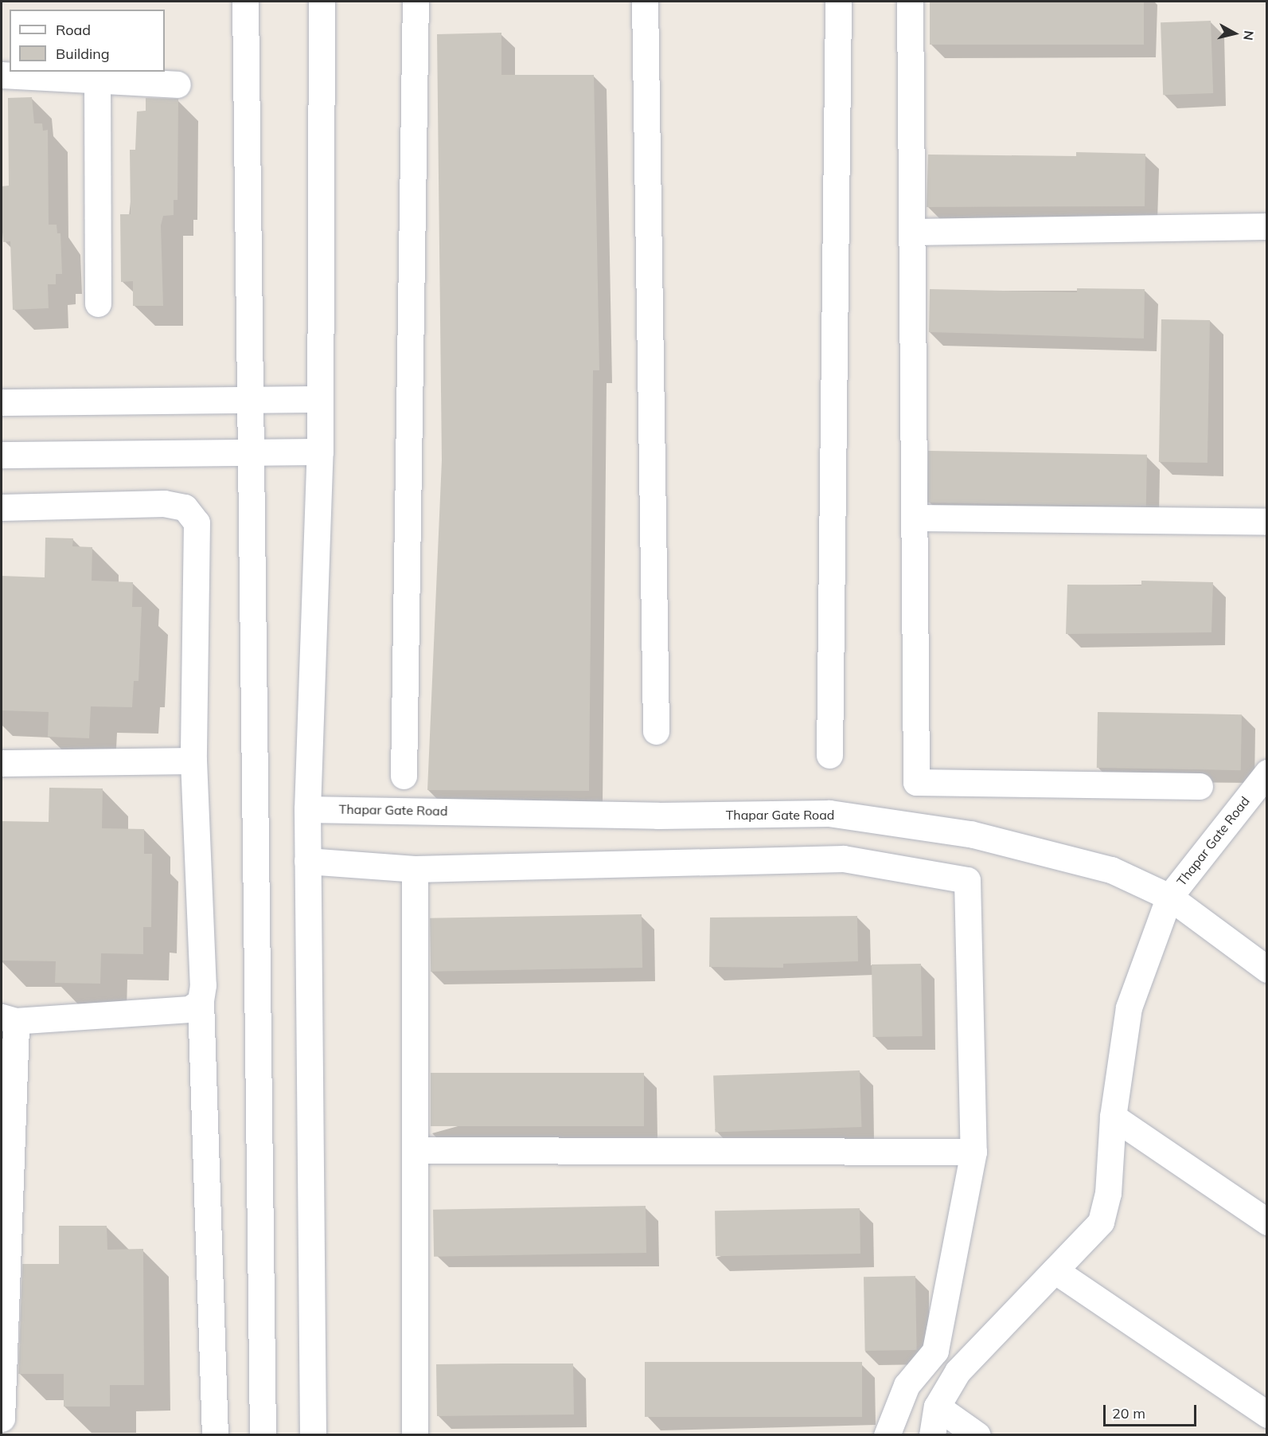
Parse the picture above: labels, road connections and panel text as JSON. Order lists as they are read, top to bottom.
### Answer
{
  "streets": {
    "street": ["Thapar Gate Road"]
  },
  "legend": ["Road", "Building"],
  "scale_bar": "20 m",
  "north": "right"
}
